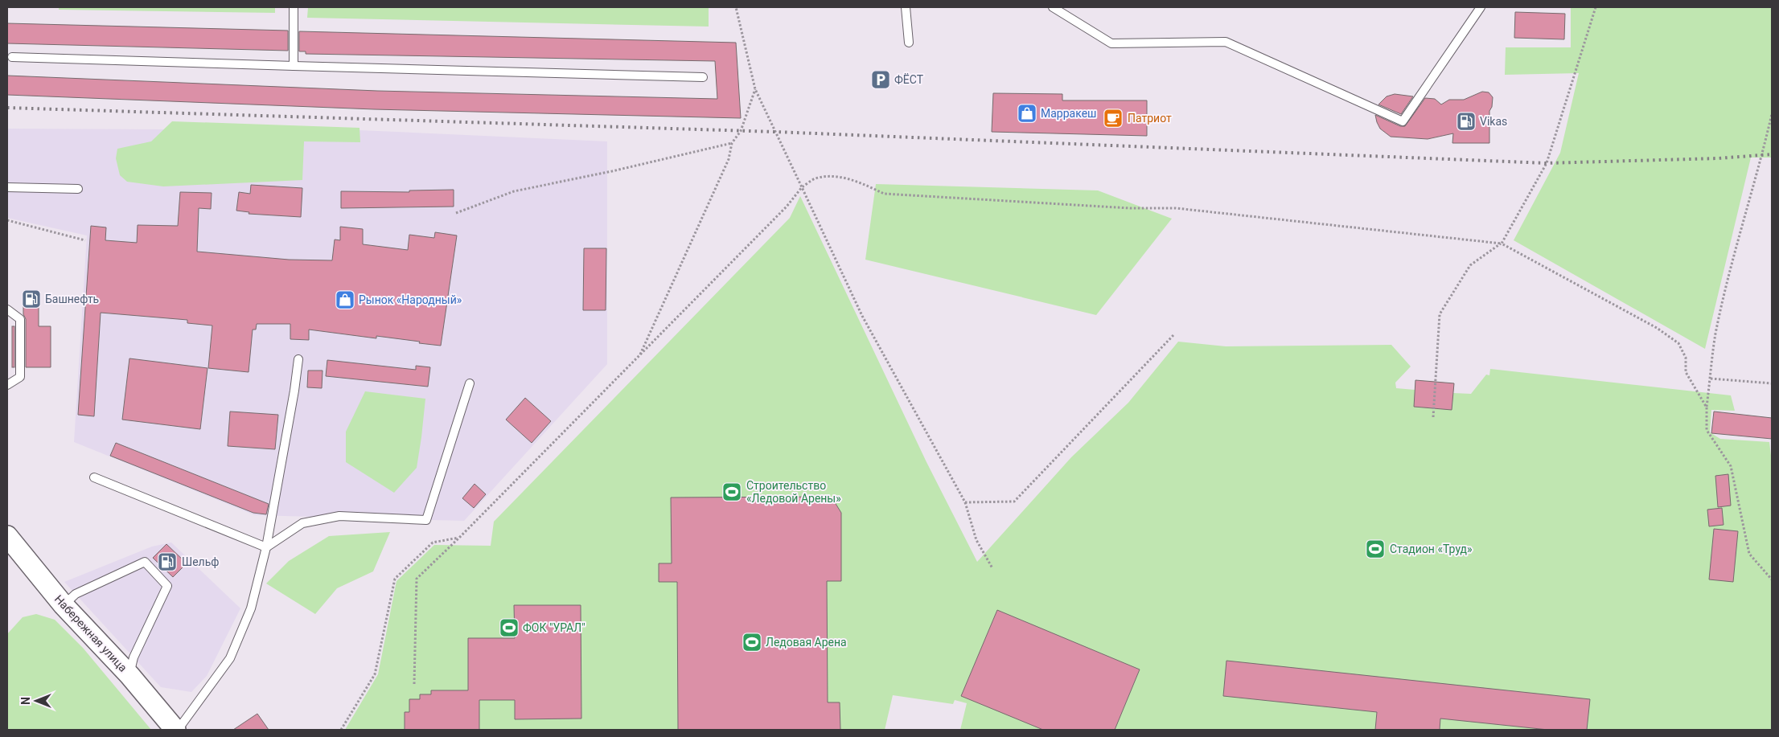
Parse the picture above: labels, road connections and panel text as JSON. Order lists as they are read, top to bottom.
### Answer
{
  "streets": {
    "street": ["Набережная улица"]
  },
  "places": {
    "parking": ["ФЁСТ"],
    "shop": ["Марракеш", "Рынок «Народный»"],
    "cafe": ["Патриот"],
    "fuel station": ["Vikas", "Башнефть", "Шельф"],
    "sports": [
      "Строительство «Ледовой Арены»",
      "Стадион «Труд»",
      "ФОК \"УРАЛ\"",
      "Ледовая Арена"
    ]
  },
  "north": "left"
}
